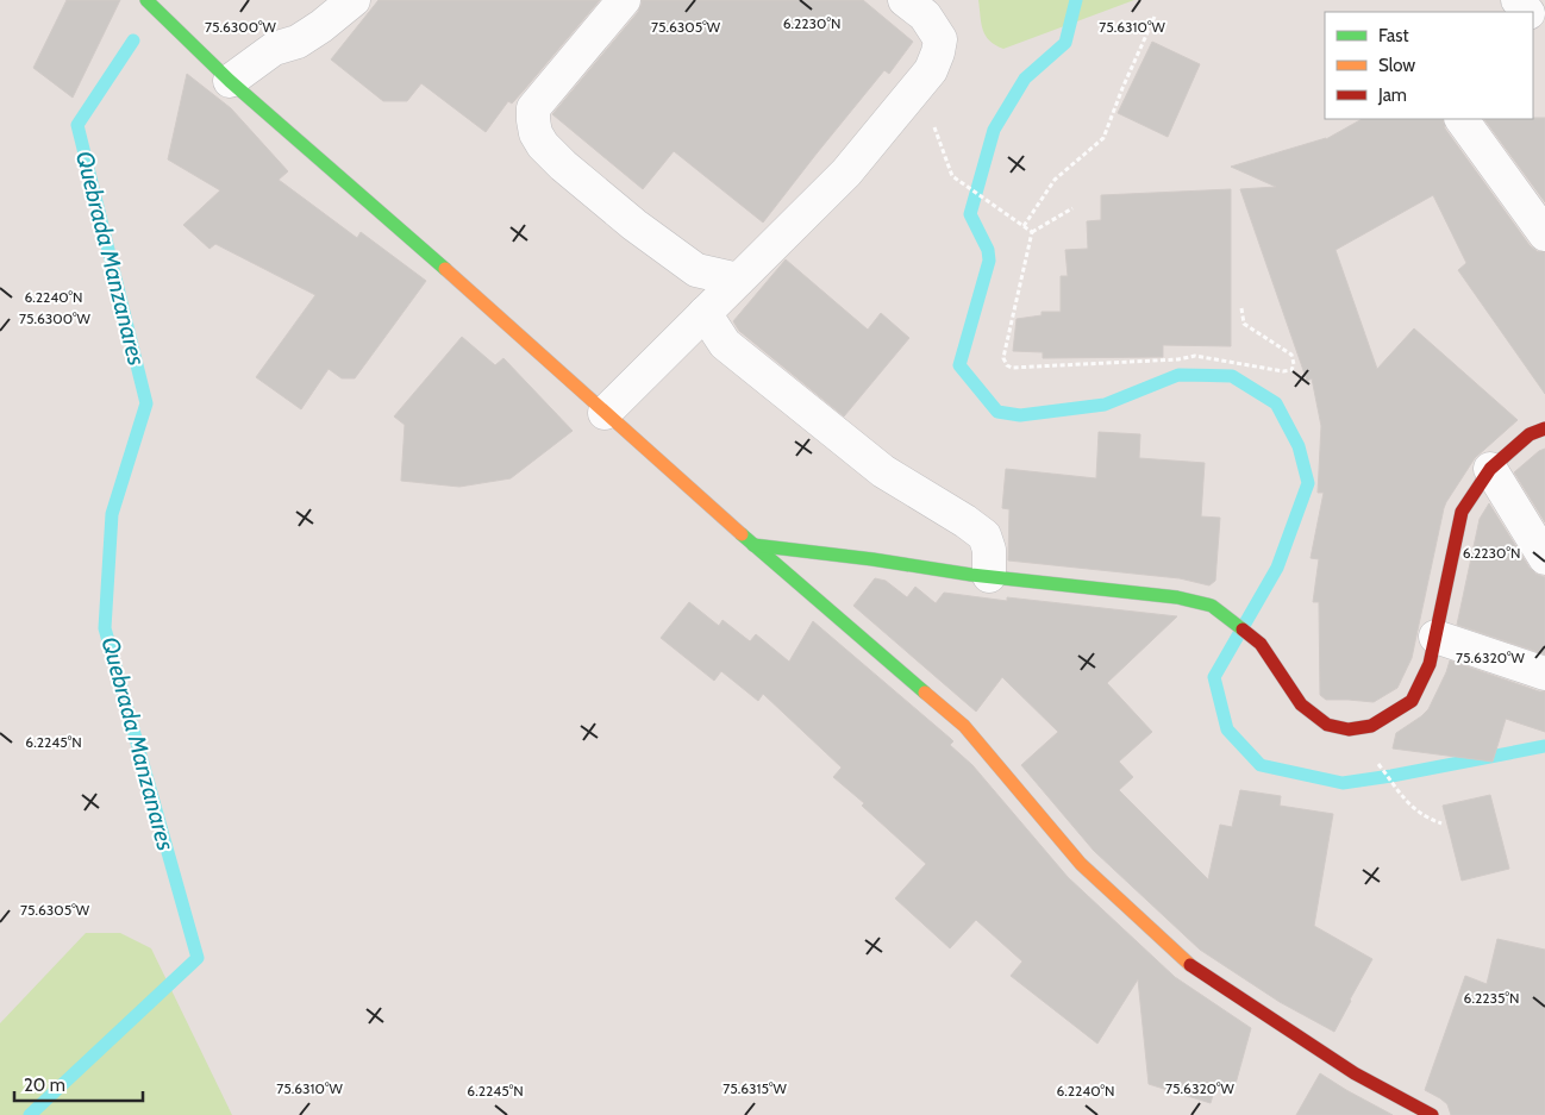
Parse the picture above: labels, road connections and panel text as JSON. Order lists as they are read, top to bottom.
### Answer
{
  "water": ["Quebrada Manzanares"],
  "legend": ["Fast", "Slow", "Jam"],
  "scale_bar": "20 m",
  "coordinates": [
    "6.2230°N",
    "75.6300°W",
    "75.6305°W",
    "75.6310°W",
    "6.2240°N",
    "75.6320°W",
    "6.2245°N",
    "6.2235°N",
    "75.6315°W"
  ]
}
